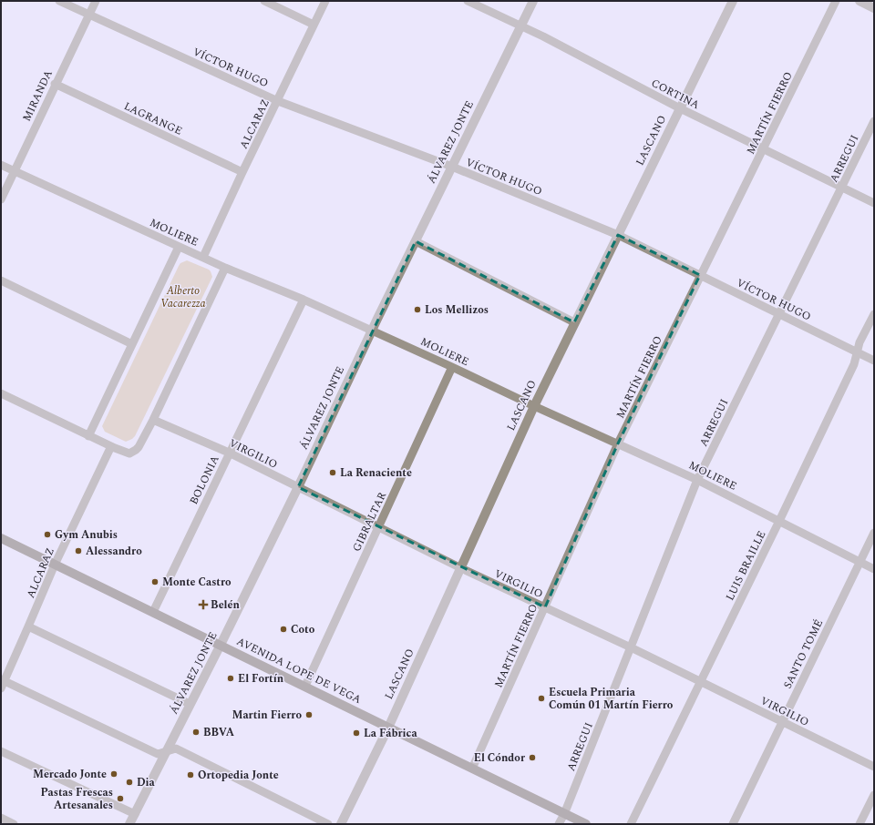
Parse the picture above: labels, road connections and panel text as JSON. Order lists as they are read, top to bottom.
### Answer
{
  "streets": {
    "main road": ["AVENIDA LOPE DE VEGA"],
    "street": [
      "VÍCTOR HUGO",
      "CORTINA",
      "MIRANDA",
      "MARTÍN FIERRO",
      "LAGRANGE",
      "ALCARAZ",
      "LASCANO",
      "ÁLVAREZ JONTE",
      "ARREGUI",
      "MOLIERE",
      "VIRGILIO",
      "BOLONIA",
      "GIBRALTAR",
      "LUIS BRAILLE",
      "SANTO TOMÉ"
    ]
  },
  "crossings": [
    ["VÍCTOR HUGO", "MIRANDA"],
    ["VÍCTOR HUGO", "MARTÍN FIERRO"],
    ["VÍCTOR HUGO", "ALCARAZ"],
    ["VÍCTOR HUGO", "LASCANO"],
    ["VÍCTOR HUGO", "ÁLVAREZ JONTE"],
    ["VÍCTOR HUGO", "ARREGUI"],
    ["VÍCTOR HUGO", "LUIS BRAILLE"],
    ["CORTINA", "MARTÍN FIERRO"],
    ["CORTINA", "LASCANO"],
    ["CORTINA", "ÁLVAREZ JONTE"],
    ["CORTINA", "ARREGUI"],
    ["MIRANDA", "LAGRANGE"],
    ["MIRANDA", "MOLIERE"],
    ["MARTÍN FIERRO", "MOLIERE"],
    ["MARTÍN FIERRO", "VIRGILIO"],
    ["MARTÍN FIERRO", "AVENIDA LOPE DE VEGA"],
    ["LAGRANGE", "ALCARAZ"],
    ["ALCARAZ", "MOLIERE"],
    ["ALCARAZ", "AVENIDA LOPE DE VEGA"],
    ["LASCANO", "MOLIERE"],
    ["LASCANO", "VIRGILIO"],
    ["LASCANO", "AVENIDA LOPE DE VEGA"],
    ["ÁLVAREZ JONTE", "MOLIERE"],
    ["ÁLVAREZ JONTE", "VIRGILIO"],
    ["ÁLVAREZ JONTE", "AVENIDA LOPE DE VEGA"],
    ["ARREGUI", "MOLIERE"],
    ["ARREGUI", "VIRGILIO"],
    ["ARREGUI", "AVENIDA LOPE DE VEGA"],
    ["MOLIERE", "BOLONIA"],
    ["MOLIERE", "GIBRALTAR"],
    ["MOLIERE", "LUIS BRAILLE"],
    ["MOLIERE", "SANTO TOMÉ"],
    ["VIRGILIO", "BOLONIA"],
    ["VIRGILIO", "GIBRALTAR"],
    ["VIRGILIO", "LUIS BRAILLE"],
    ["VIRGILIO", "SANTO TOMÉ"],
    ["BOLONIA", "AVENIDA LOPE DE VEGA"],
    ["GIBRALTAR", "AVENIDA LOPE DE VEGA"]
  ],
  "parks": ["Alberto Vacarezza"],
  "places": {
    "other": [
      "Los Mellizos",
      "La Renaciente",
      "Gym Anubis",
      "Alessandro",
      "Monte Castro",
      "Coto",
      "El Fortín",
      "Escuela Primaria Común 01 Martín Fierro",
      "Martin Fierro",
      "BBVA",
      "La Fábrica",
      "El Cóndor",
      "Mercado Jonte",
      "Ortopedia Jonte",
      "Dia",
      "Pastas Frescas Artesanales"
    ],
    "health": ["Belén"]
  }
}
